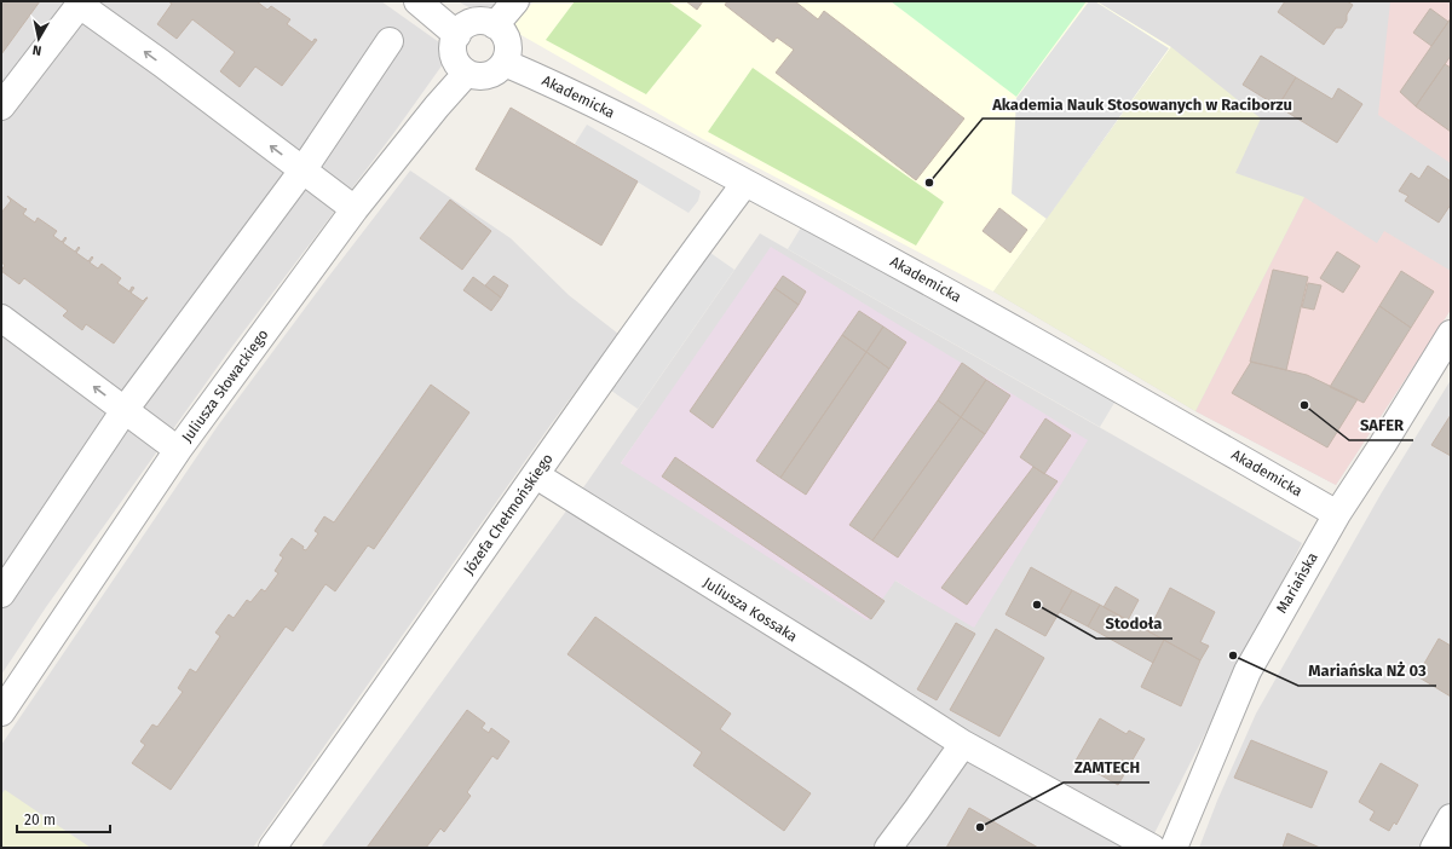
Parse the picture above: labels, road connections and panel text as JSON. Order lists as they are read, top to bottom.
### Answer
{
  "streets": {
    "street": [
      "Akademicka",
      "Juliusza Słowackiego",
      "Józefa Chełmońskiego",
      "Mariańska",
      "Juliusza Kossaka"
    ]
  },
  "crossings": [
    ["Akademicka", "Juliusza Słowackiego"],
    ["Akademicka", "Józefa Chełmońskiego"],
    ["Akademicka", "Mariańska"],
    ["Józefa Chełmońskiego", "Juliusza Kossaka"]
  ],
  "places": [
    "Akademia Nauk Stosowanych w Raciborzu",
    "SAFER",
    "Stodoła",
    "Mariańska NŻ 03",
    "ZAMTECH"
  ],
  "scale_bar": "20 m",
  "north": "bottom"
}
